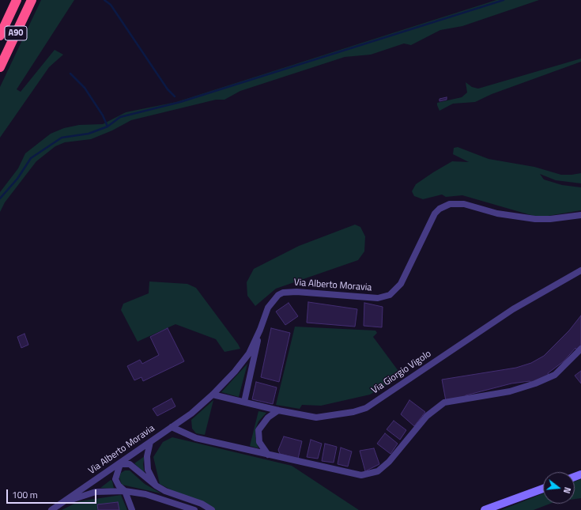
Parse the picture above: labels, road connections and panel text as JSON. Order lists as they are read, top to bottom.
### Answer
{
  "streets": {
    "highway": ["A90"],
    "street": ["Via Alberto Moravia", "Via Giorgio Vigolo"]
  },
  "crossings": [
    ["Via Alberto Moravia", "Via Giorgio Vigolo"]
  ],
  "scale_bar": "100 m",
  "north": "right"
}
